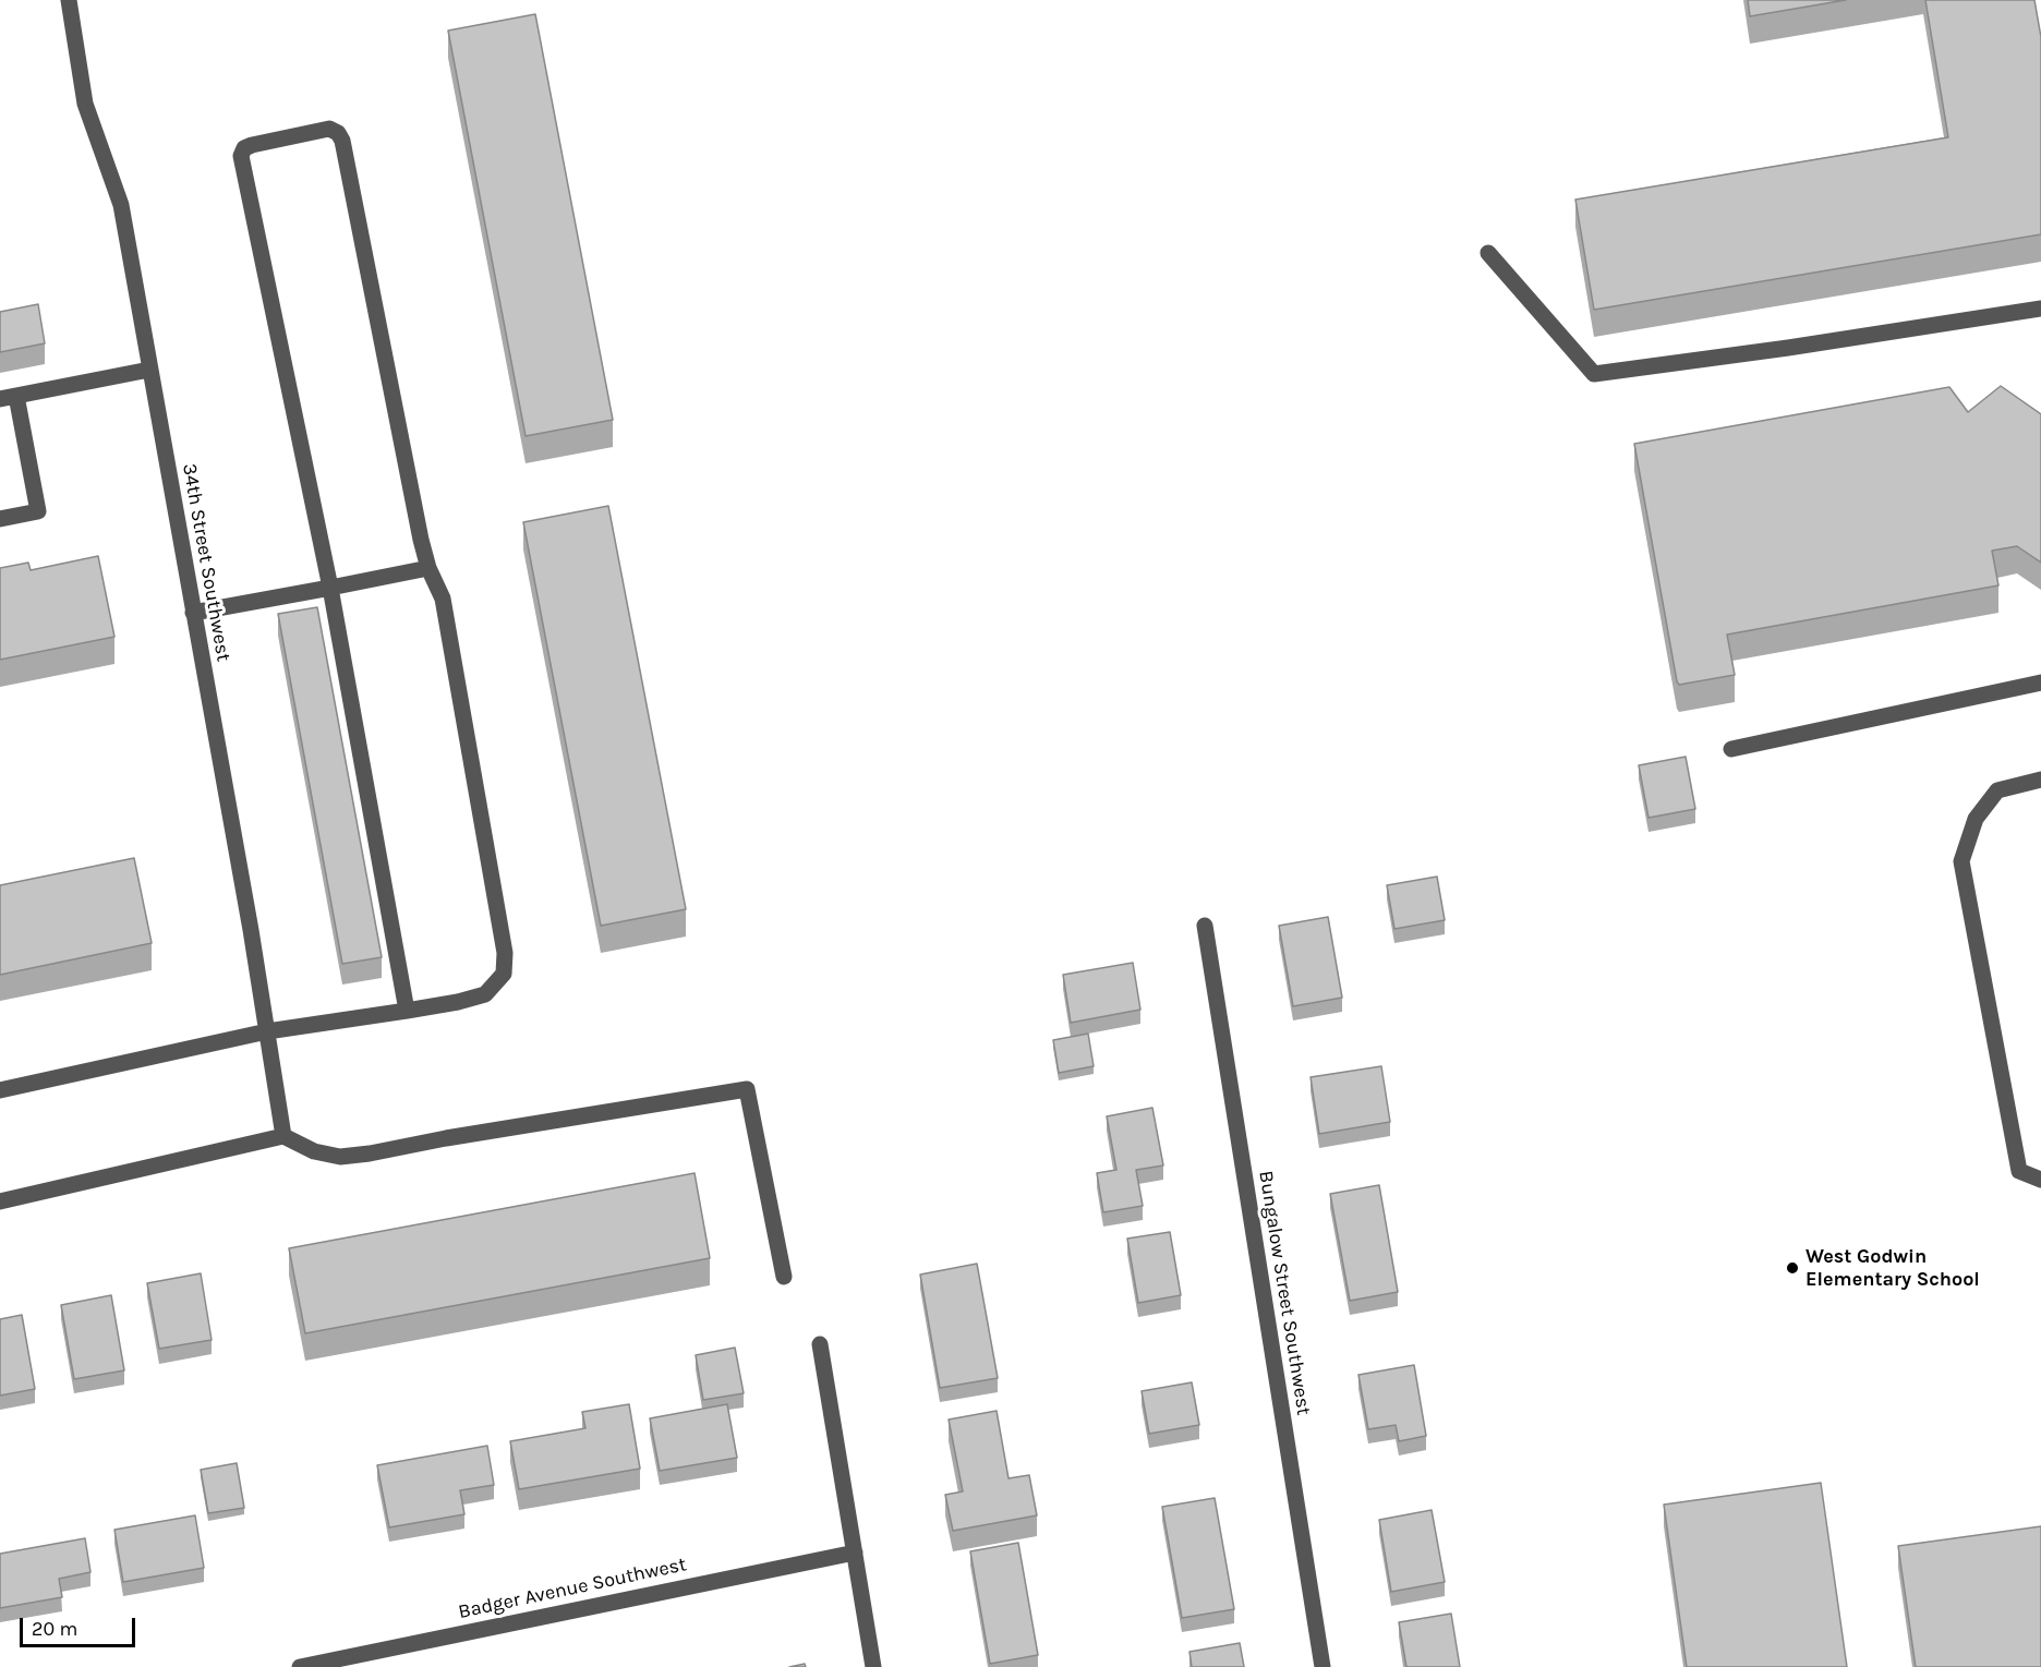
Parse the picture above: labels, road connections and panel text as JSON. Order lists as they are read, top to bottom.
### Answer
{
  "streets": {
    "street": ["34th Street Southwest", "Bungalow Street Southwest", "Badger Avenue Southwest"]
  },
  "places": ["West Godwin Elementary School"],
  "scale_bar": "20 m"
}
